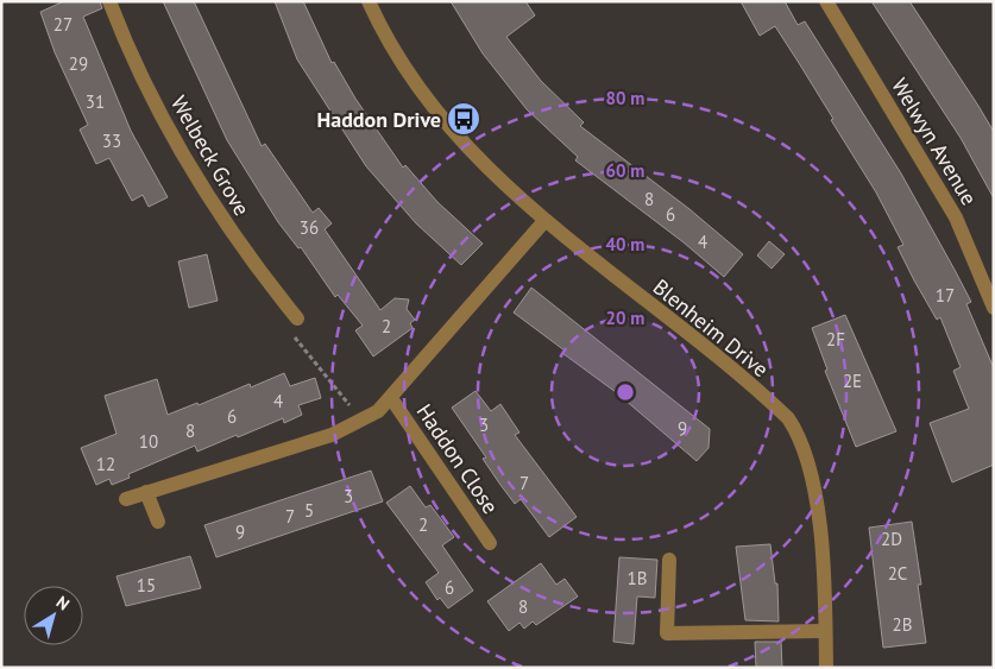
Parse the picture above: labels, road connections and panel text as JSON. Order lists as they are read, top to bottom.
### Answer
{
  "streets": {
    "street": [
      "Welwyn Avenue",
      "Welbeck Grove",
      "Blenheim Drive",
      "Haddon Close"
    ]
  },
  "places": {
    "bus stop": ["Haddon Drive"]
  },
  "house_numbers": [
    "27",
    "29",
    "31",
    "33",
    "8",
    "6",
    "36",
    "4",
    "17",
    "2",
    "2F",
    "2E",
    "4",
    "6",
    "3",
    "9",
    "8",
    "10",
    "12",
    "7",
    "3",
    "5",
    "7",
    "2",
    "9",
    "2D",
    "2C",
    "1B",
    "15",
    "6",
    "8",
    "2B"
  ],
  "north": "top right",
  "rings": [
    "80 m",
    "60 m",
    "40 m",
    "20 m"
  ]
}
